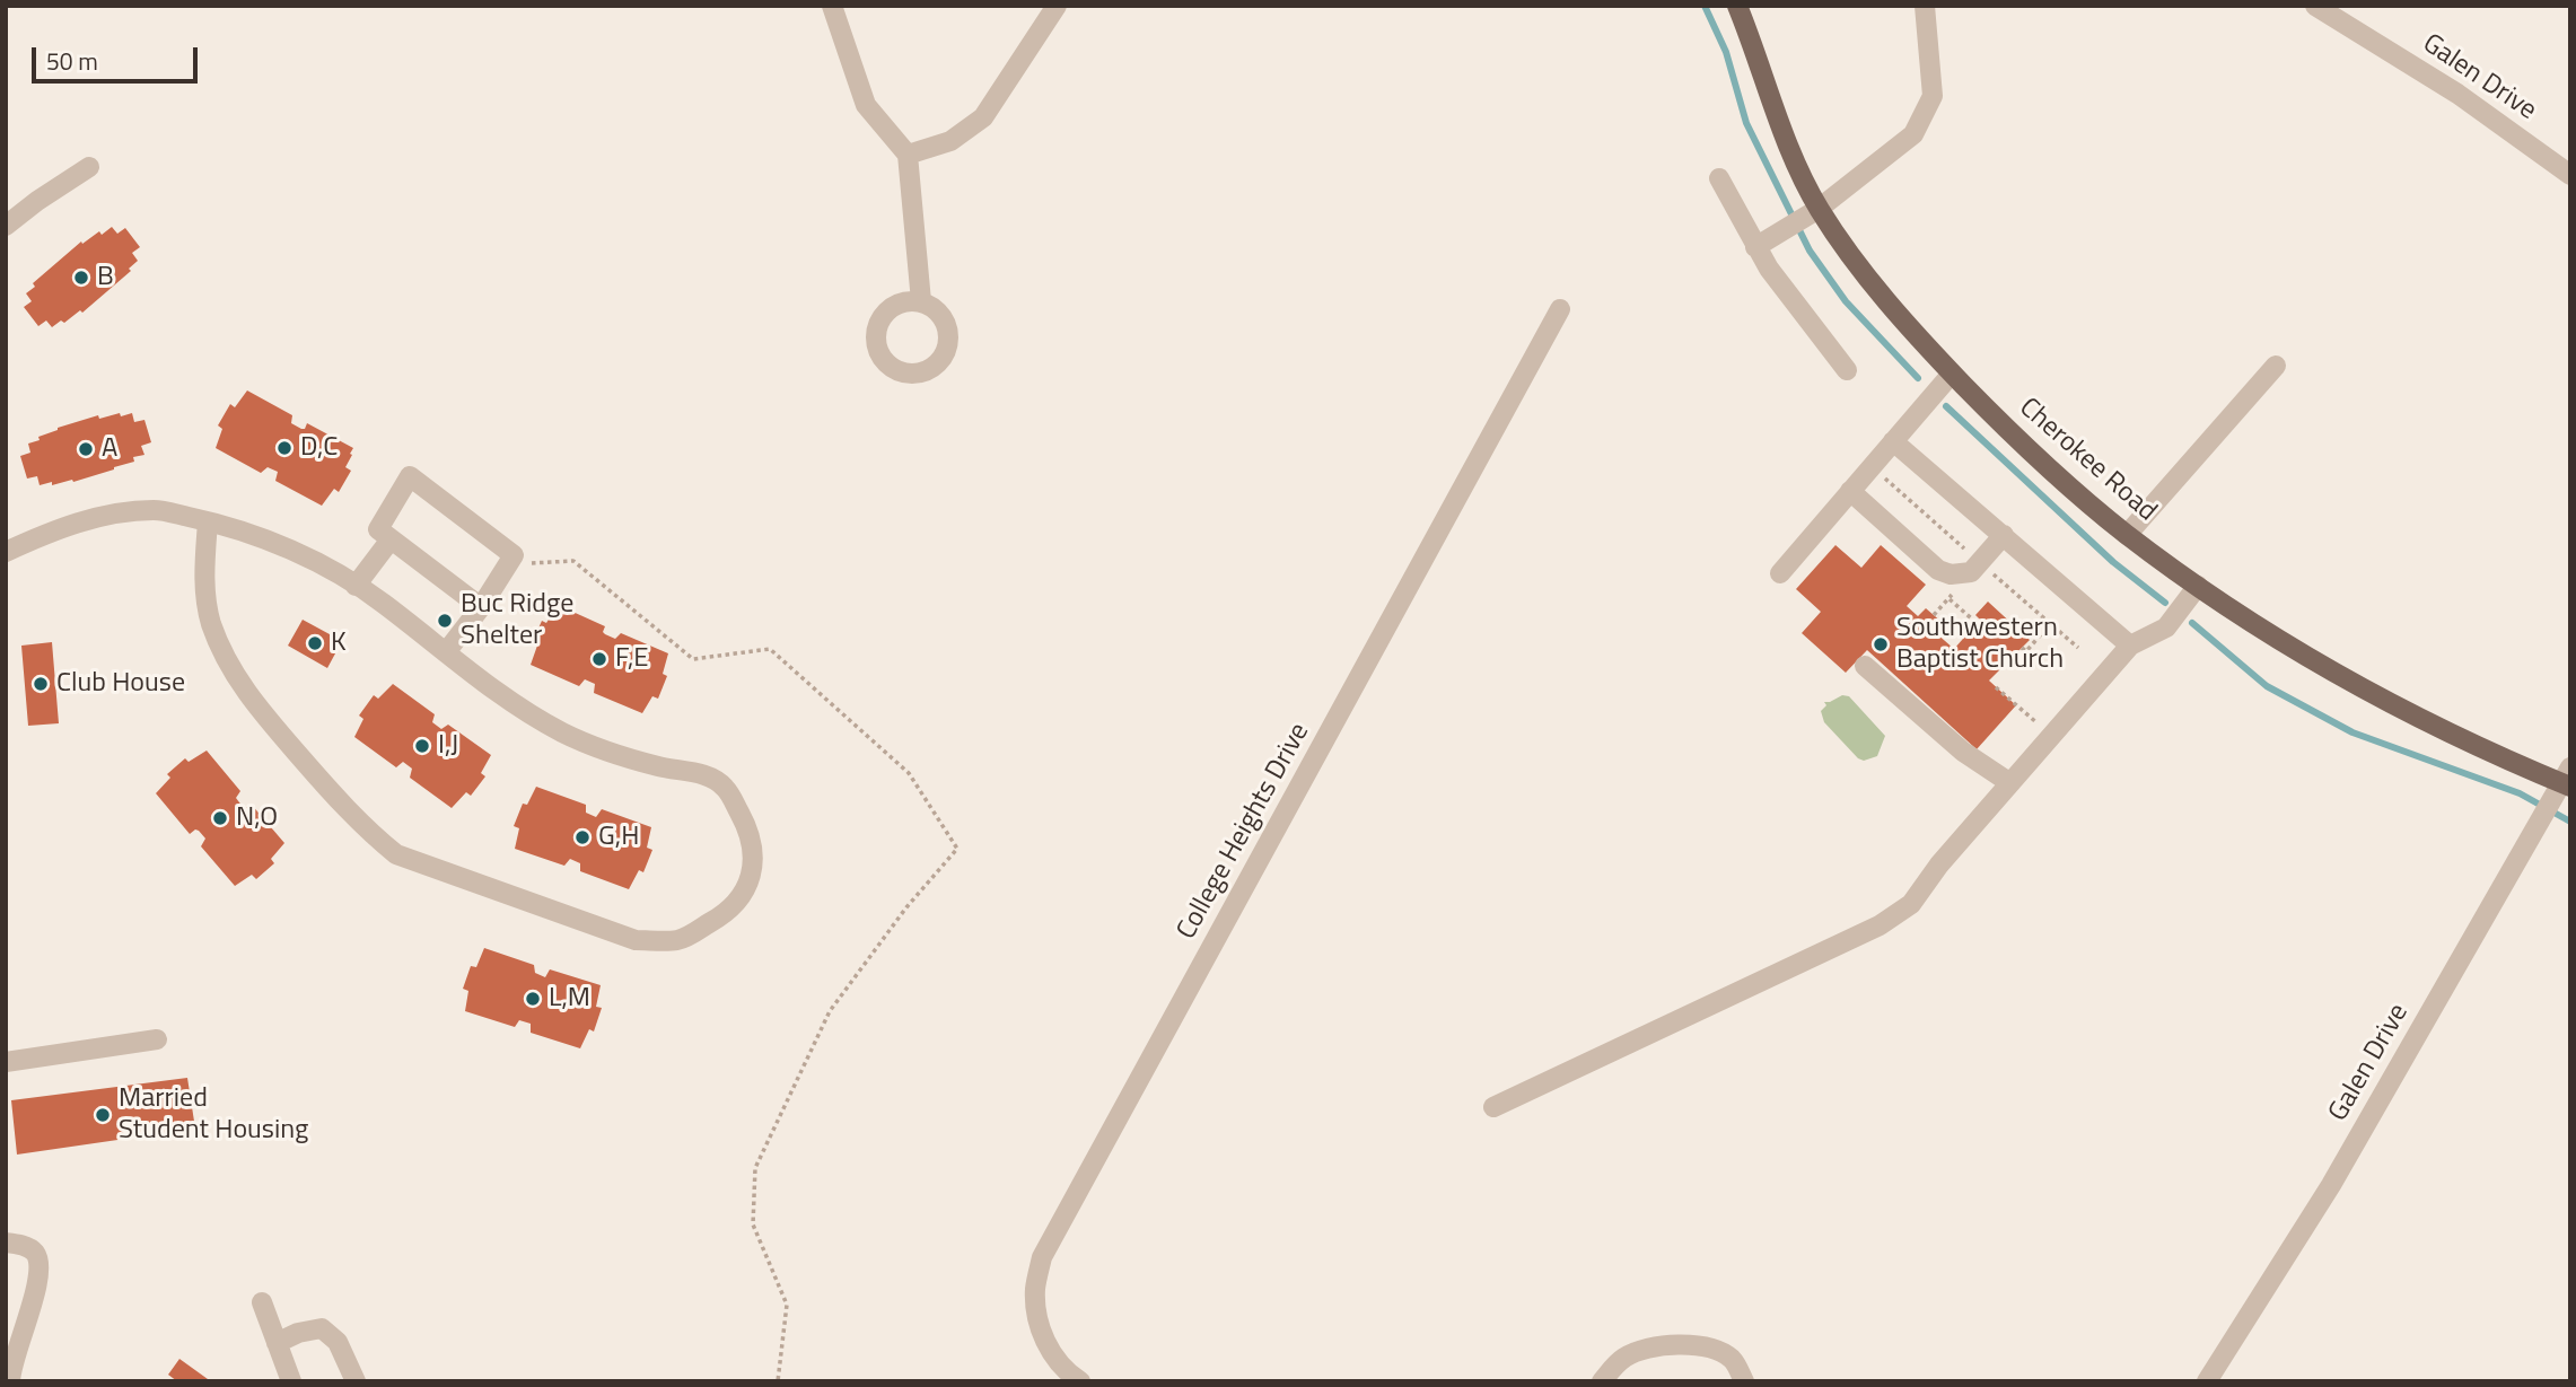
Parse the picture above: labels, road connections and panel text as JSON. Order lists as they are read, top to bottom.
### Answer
{
  "streets": {
    "main road": ["Cherokee Road"],
    "street": ["Galen Drive", "College Heights Drive"]
  },
  "crossings": [
    ["Galen Drive", "Cherokee Road"]
  ],
  "places": [
    "B",
    "D,C",
    "A",
    "Buc Ridge Shelter",
    "K",
    "Southwestern Baptist Church",
    "F,E",
    "Club House",
    "I,J",
    "N,O",
    "G,H",
    "L,M",
    "Married Student Housing"
  ],
  "scale_bar": "50 m"
}
